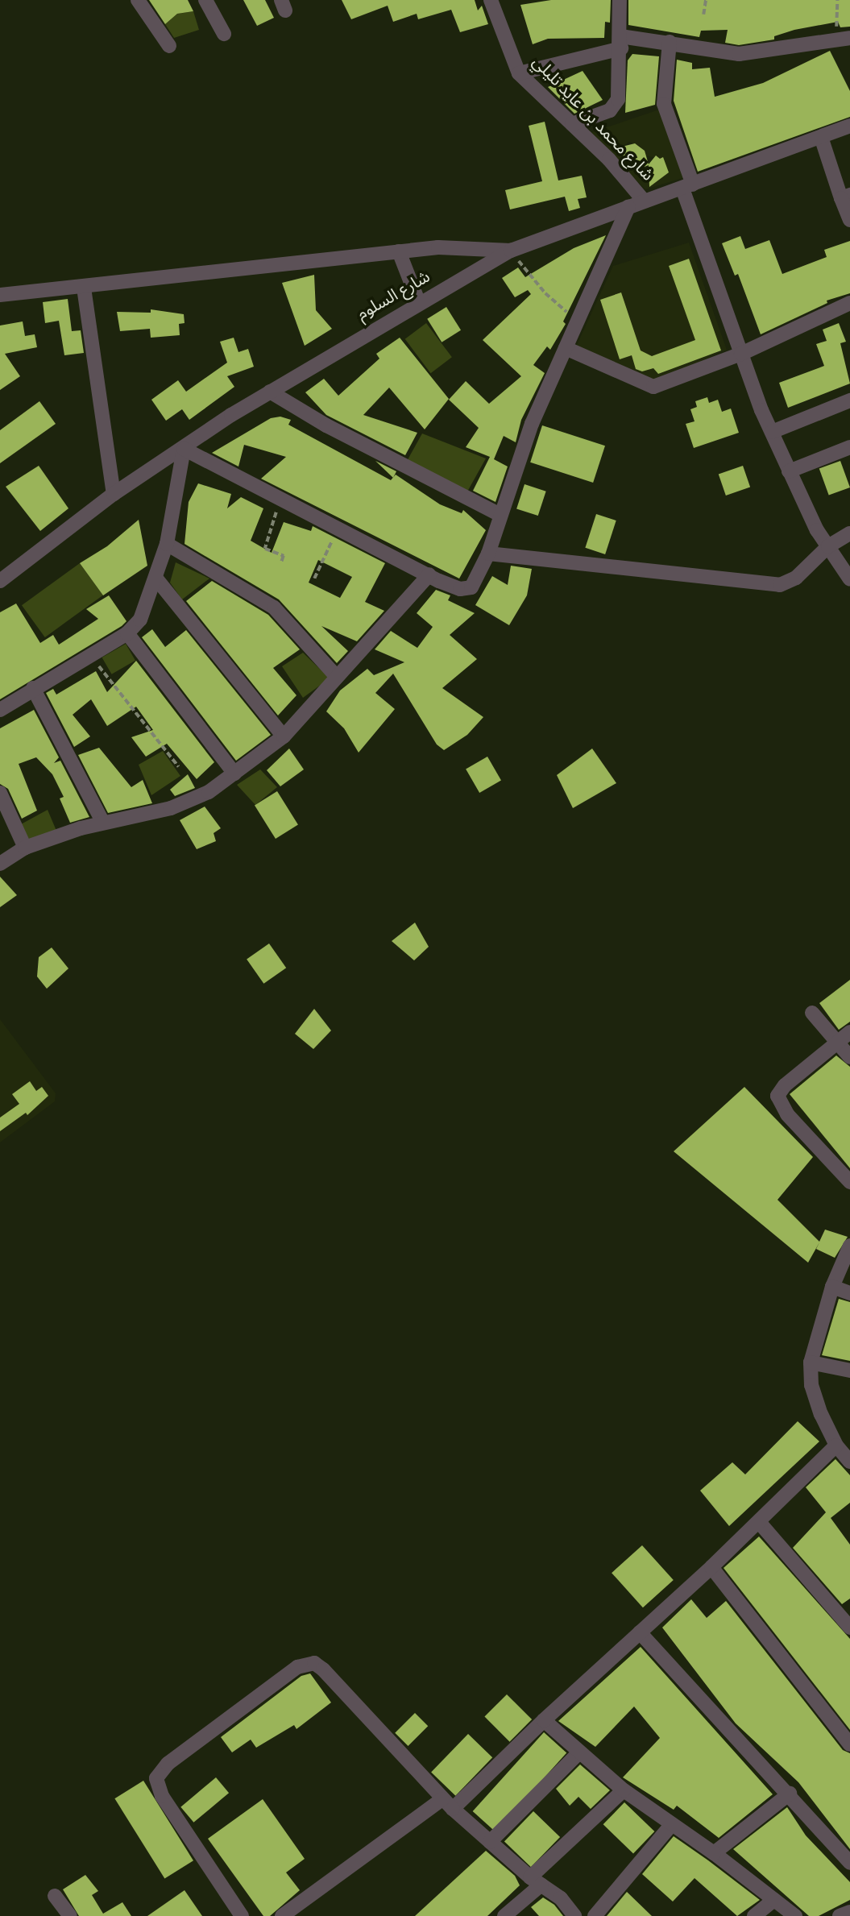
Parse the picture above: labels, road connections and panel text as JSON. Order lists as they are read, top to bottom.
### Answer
{
  "streets": {
    "street": ["شارع محمد بن عايد تليلي", "شارع السلوم"]
  },
  "crossings": [
    ["شارع محمد بن عايد تليلي", "شارع السلوم"]
  ]
}
